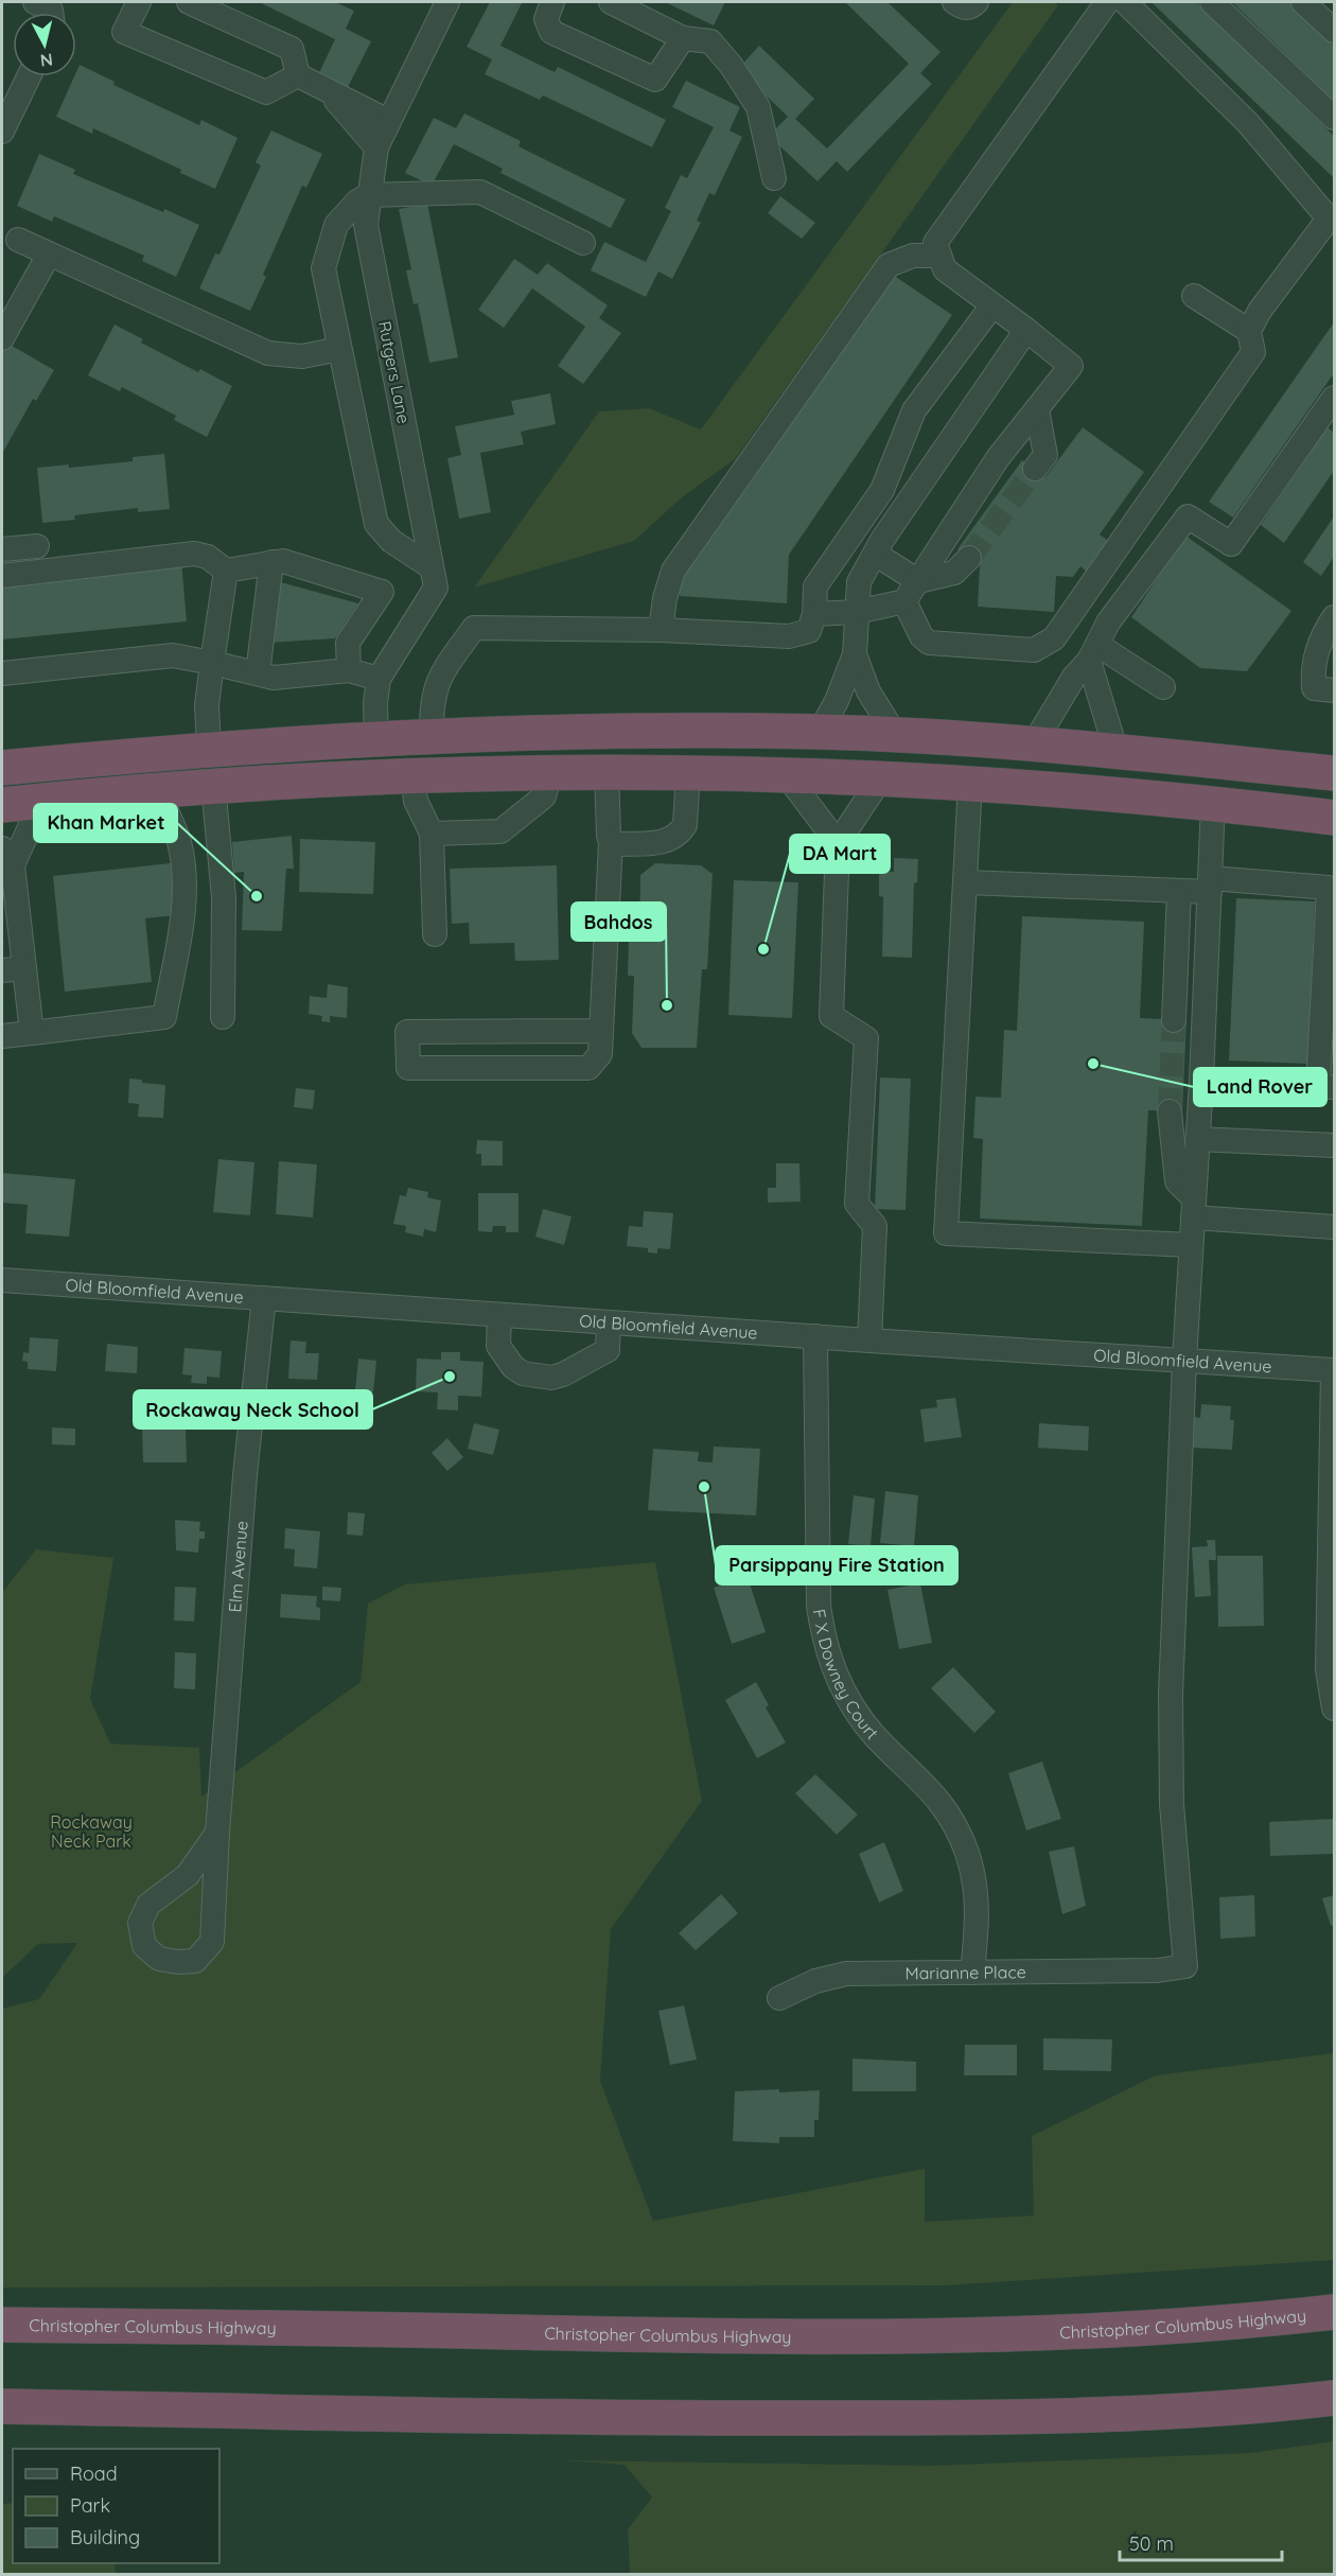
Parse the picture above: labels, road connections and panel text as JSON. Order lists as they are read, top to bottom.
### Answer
{
  "streets": {
    "highway": ["Christopher Columbus Highway"],
    "street": [
      "Rutgers Lane",
      "Old Bloomfield Avenue",
      "Elm Avenue",
      "F X Downey Court",
      "Marianne Place"
    ]
  },
  "crossings": [
    ["Old Bloomfield Avenue", "Elm Avenue"],
    ["Old Bloomfield Avenue", "F X Downey Court"],
    ["Old Bloomfield Avenue", "Marianne Place"],
    ["F X Downey Court", "Marianne Place"]
  ],
  "parks": ["Rockaway Neck Park"],
  "places": [
    "Khan Market",
    "DA Mart",
    "Bahdos",
    "Land Rover",
    "Rockaway Neck School",
    "Parsippany Fire Station"
  ],
  "legend": ["Road", "Park", "Building"],
  "scale_bar": "50 m",
  "north": "bottom"
}
